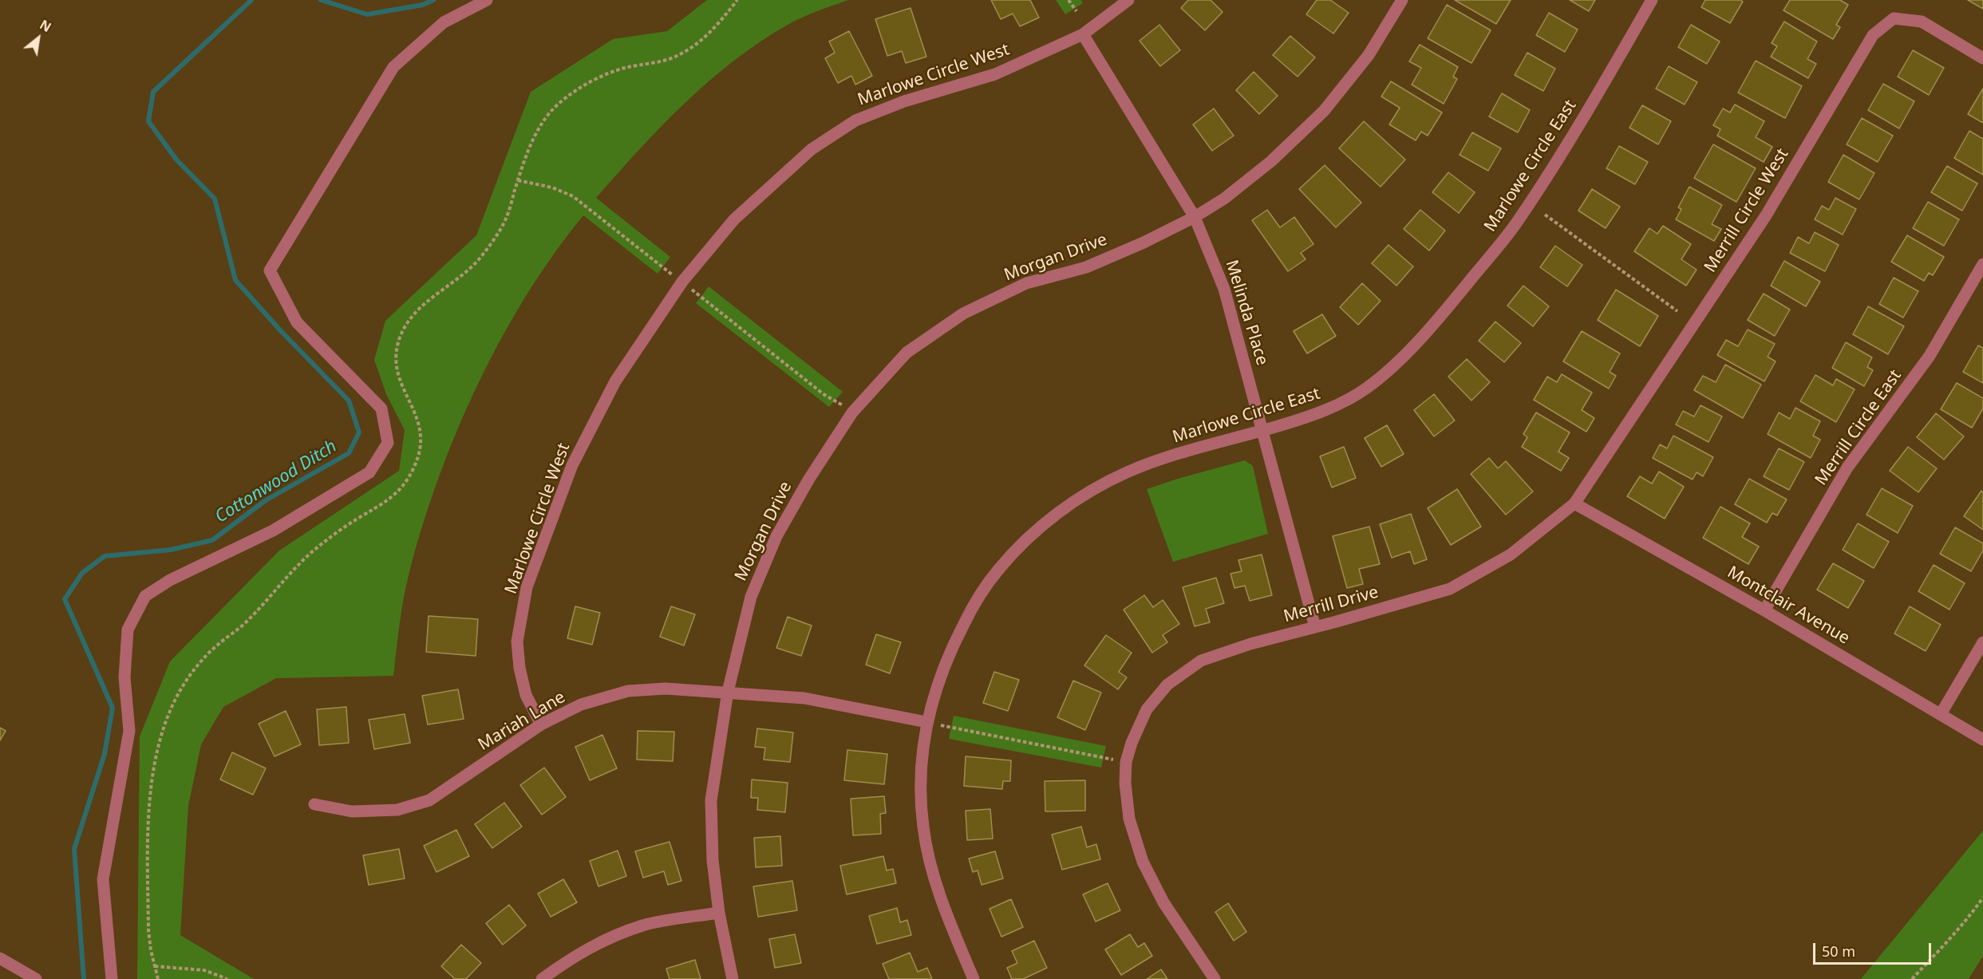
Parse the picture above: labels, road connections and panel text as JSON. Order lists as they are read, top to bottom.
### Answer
{
  "streets": {
    "street": [
      "Marlowe Circle West",
      "Marlowe Circle East",
      "Merrill Circle West",
      "Morgan Drive",
      "Melinda Place",
      "Merrill Circle East",
      "Merrill Drive",
      "Montclair Avenue",
      "Mariah Lane"
    ]
  },
  "crossings": [
    ["Marlowe Circle West", "Melinda Place"],
    ["Marlowe Circle West", "Mariah Lane"],
    ["Marlowe Circle East", "Melinda Place"],
    ["Marlowe Circle East", "Mariah Lane"],
    ["Merrill Circle West", "Merrill Drive"],
    ["Merrill Circle West", "Montclair Avenue"],
    ["Morgan Drive", "Melinda Place"],
    ["Morgan Drive", "Mariah Lane"],
    ["Melinda Place", "Merrill Drive"],
    ["Merrill Circle East", "Montclair Avenue"],
    ["Merrill Drive", "Montclair Avenue"]
  ],
  "water": ["Cottonwood Ditch"],
  "scale_bar": "50 m",
  "north": "top right"
}
